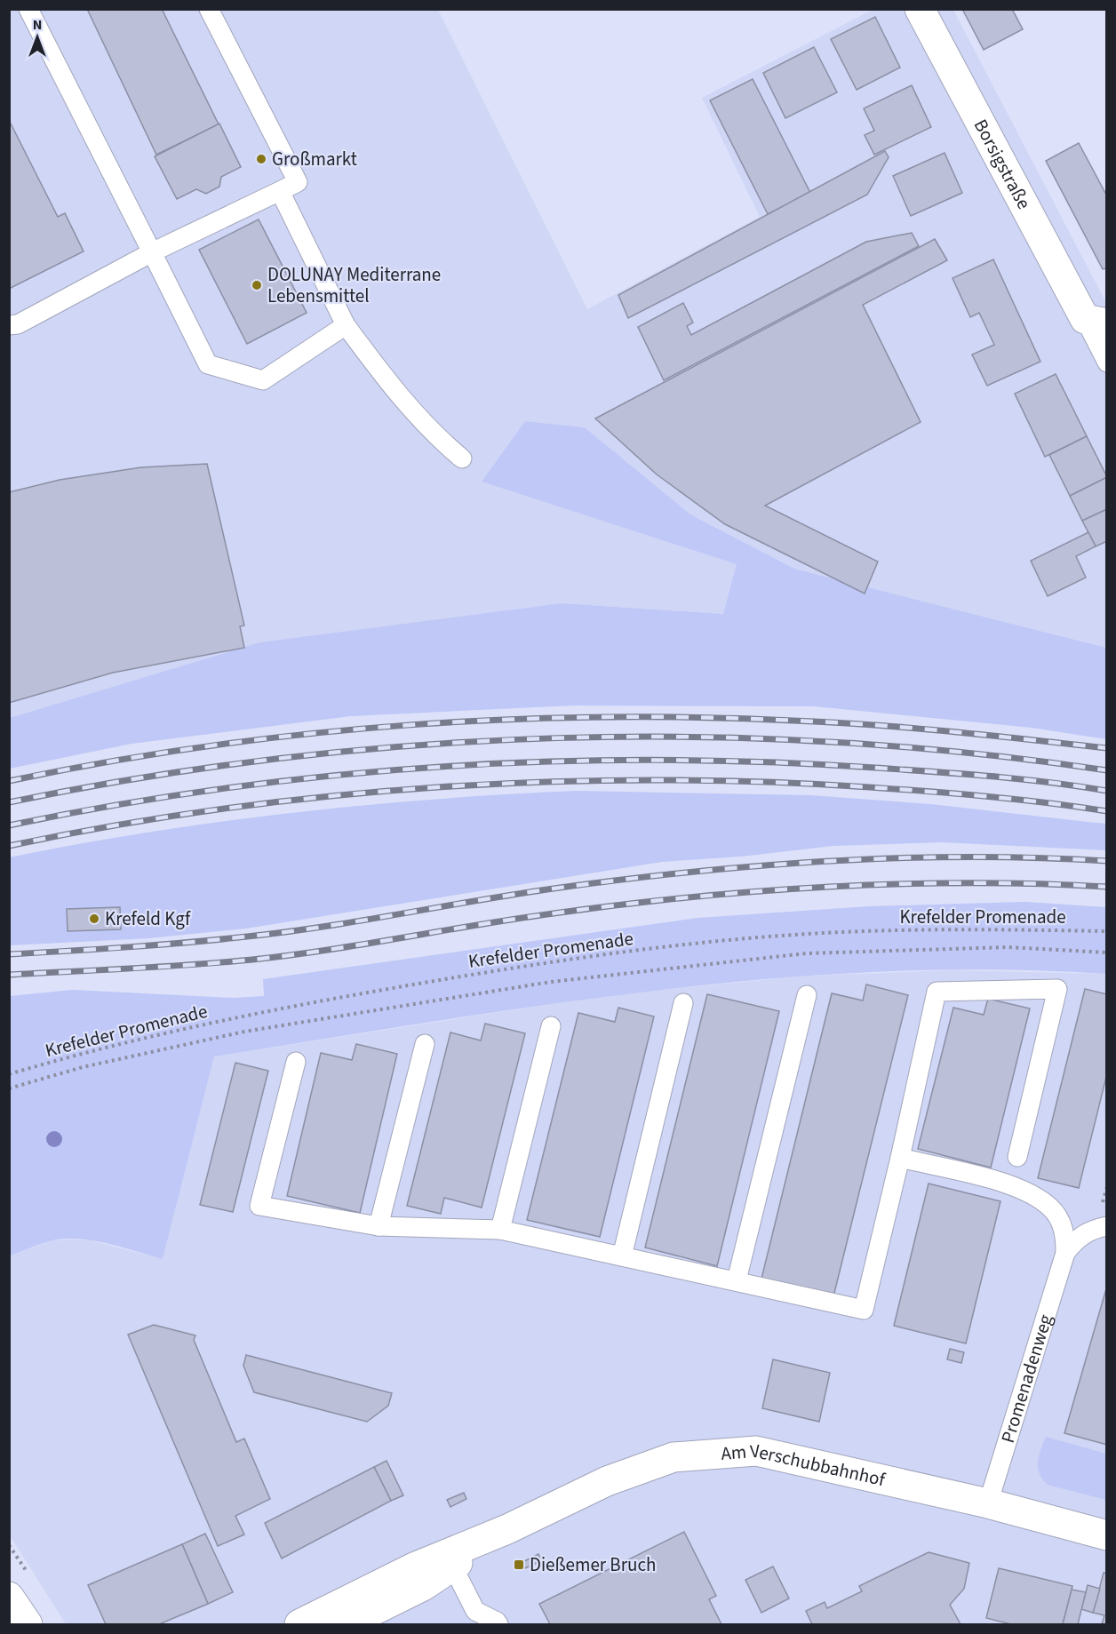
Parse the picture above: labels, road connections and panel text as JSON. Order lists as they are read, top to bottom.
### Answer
{
  "streets": {
    "street": ["Borsigstraße", "Am Verschubbahnhof"],
    "lane": ["Promenadenweg"],
    "path": ["Krefelder Promenade"]
  },
  "crossings": [
    ["Promenadenweg", "Am Verschubbahnhof"]
  ],
  "places": {
    "other": ["Großmarkt", "DOLUNAY Mediterrane Lebensmittel", "Krefeld Kgf"],
    "transit": ["Dießemer Bruch"]
  },
  "north": "top"
}
